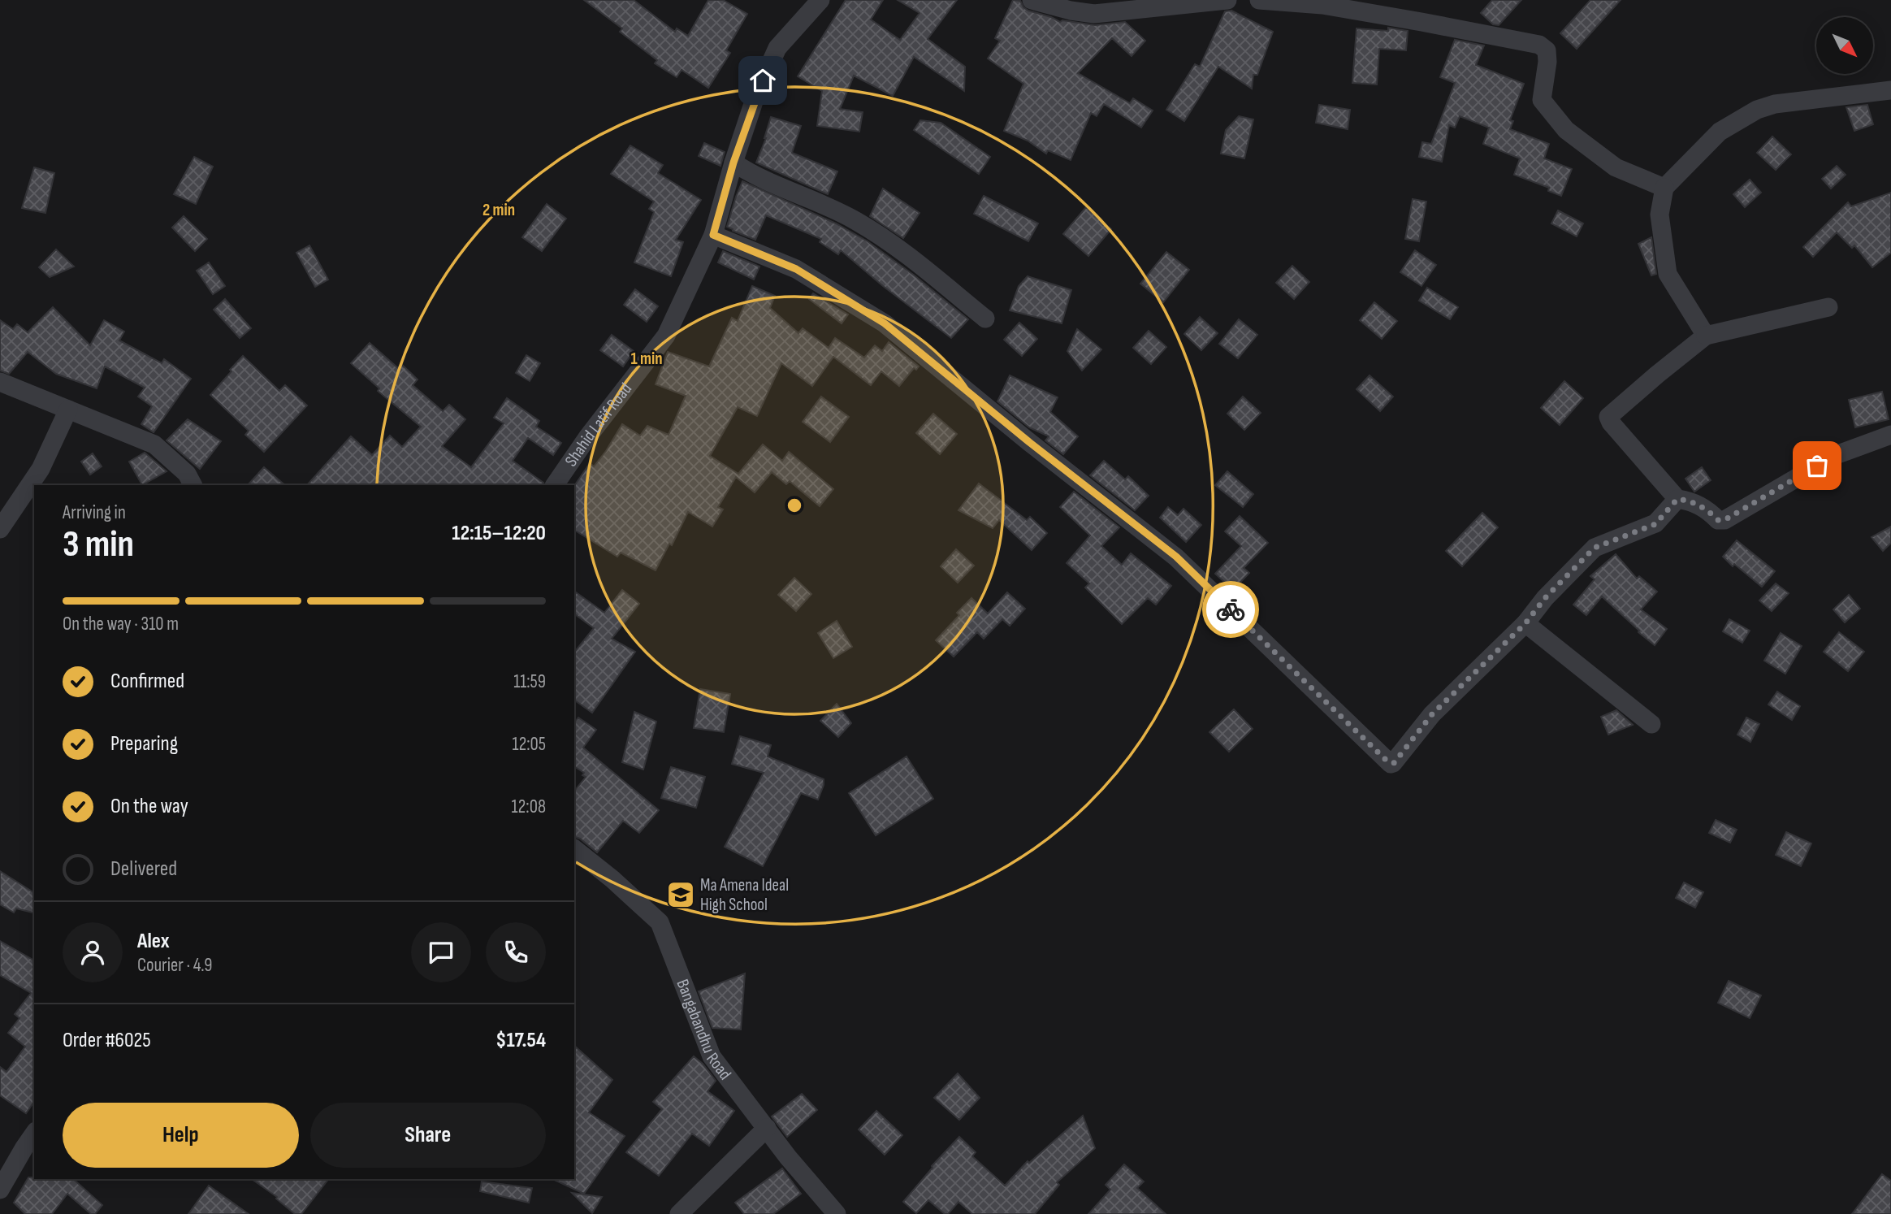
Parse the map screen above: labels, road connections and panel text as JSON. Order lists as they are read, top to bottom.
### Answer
{
  "streets": {
    "street": ["Shahid Latif Road", "Bangabandhu Road"]
  },
  "places": {
    "school or university": ["Ma Amena Ideal High School"]
  },
  "north": "bottom right",
  "page": {
    "heading": ["3 min", "Arriving in", "12:15–12:20"],
    "panel": [
      "Alex",
      "Courier · 4.9",
      "Order #6025",
      "$17.54"
    ],
    "bar": "On the way · 310 m",
    "list": [
      ["Confirmed", "11:59"],
      ["Preparing", "12:05"],
      ["On the way", "12:08"],
      "Delivered"
    ],
    "buttons": ["Help", "Share"]
  },
  "rings": ["2 min", "1 min"]
}
